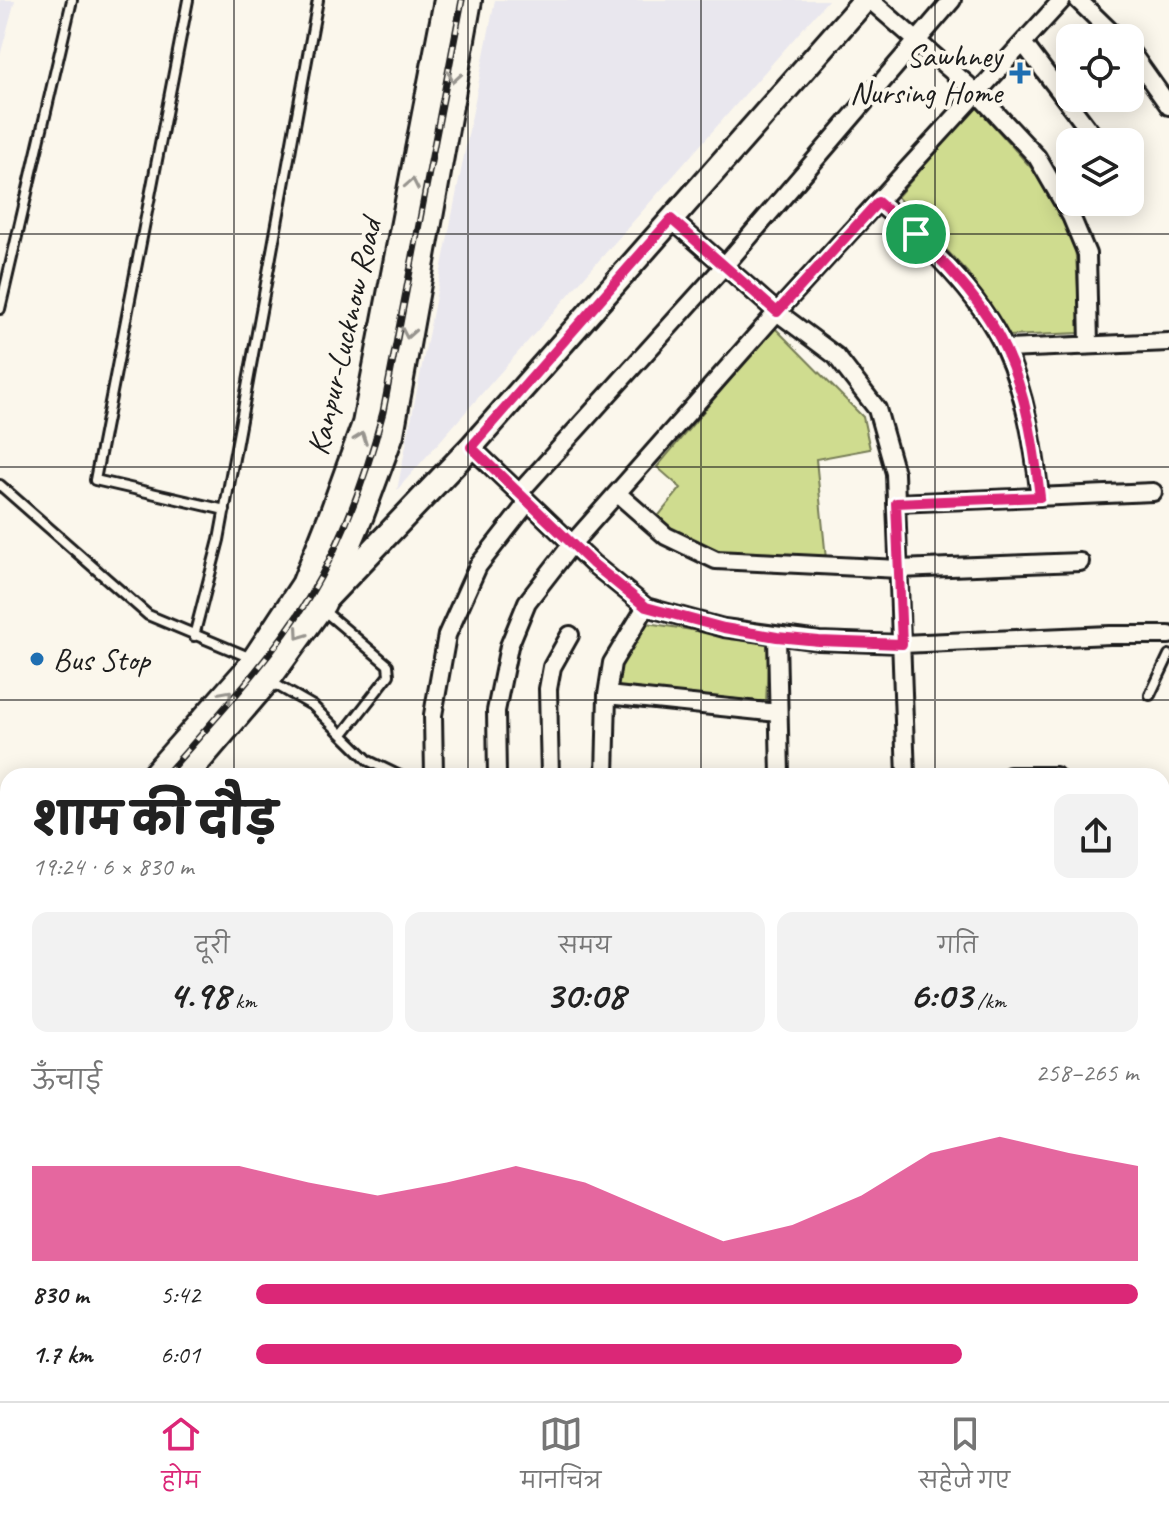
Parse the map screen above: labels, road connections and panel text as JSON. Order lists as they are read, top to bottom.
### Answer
{
  "streets": {
    "main road": ["Kanpur-Lucknow Road"]
  },
  "places": {
    "health": ["Sawhney Nursing Home"],
    "other": ["Bus Stop"]
  },
  "page": {
    "heading": ["शाम की दौड़", "19:24 · 6 × 830 m"],
    "stats": [
      ["दूरी", "4.98 km"],
      ["समय", "30:08"],
      ["गति", "6:03 /km"]
    ],
    "chart": ["ऊँचाई", "258–265 m"],
    "list": [
      {
        "name": "830 m",
        "note": "5:42"
      },
      {
        "name": "1.7 km",
        "note": "6:01"
      }
    ],
    "tabs": ["होम", "मानचित्र", "सहेजे गए"]
  }
}
